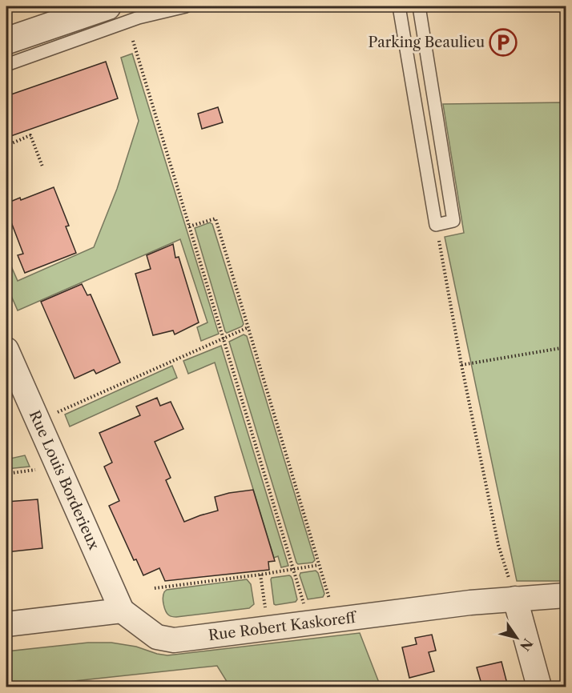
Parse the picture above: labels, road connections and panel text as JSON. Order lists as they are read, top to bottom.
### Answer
{
  "streets": {
    "street": ["Rue Louis Borderieux", "Rue Robert Kaskoreff"]
  },
  "crossings": [
    ["Rue Louis Borderieux", "Rue Robert Kaskoreff"]
  ],
  "places": {
    "parking": ["Parking Beaulieu"]
  },
  "north": "bottom right"
}
